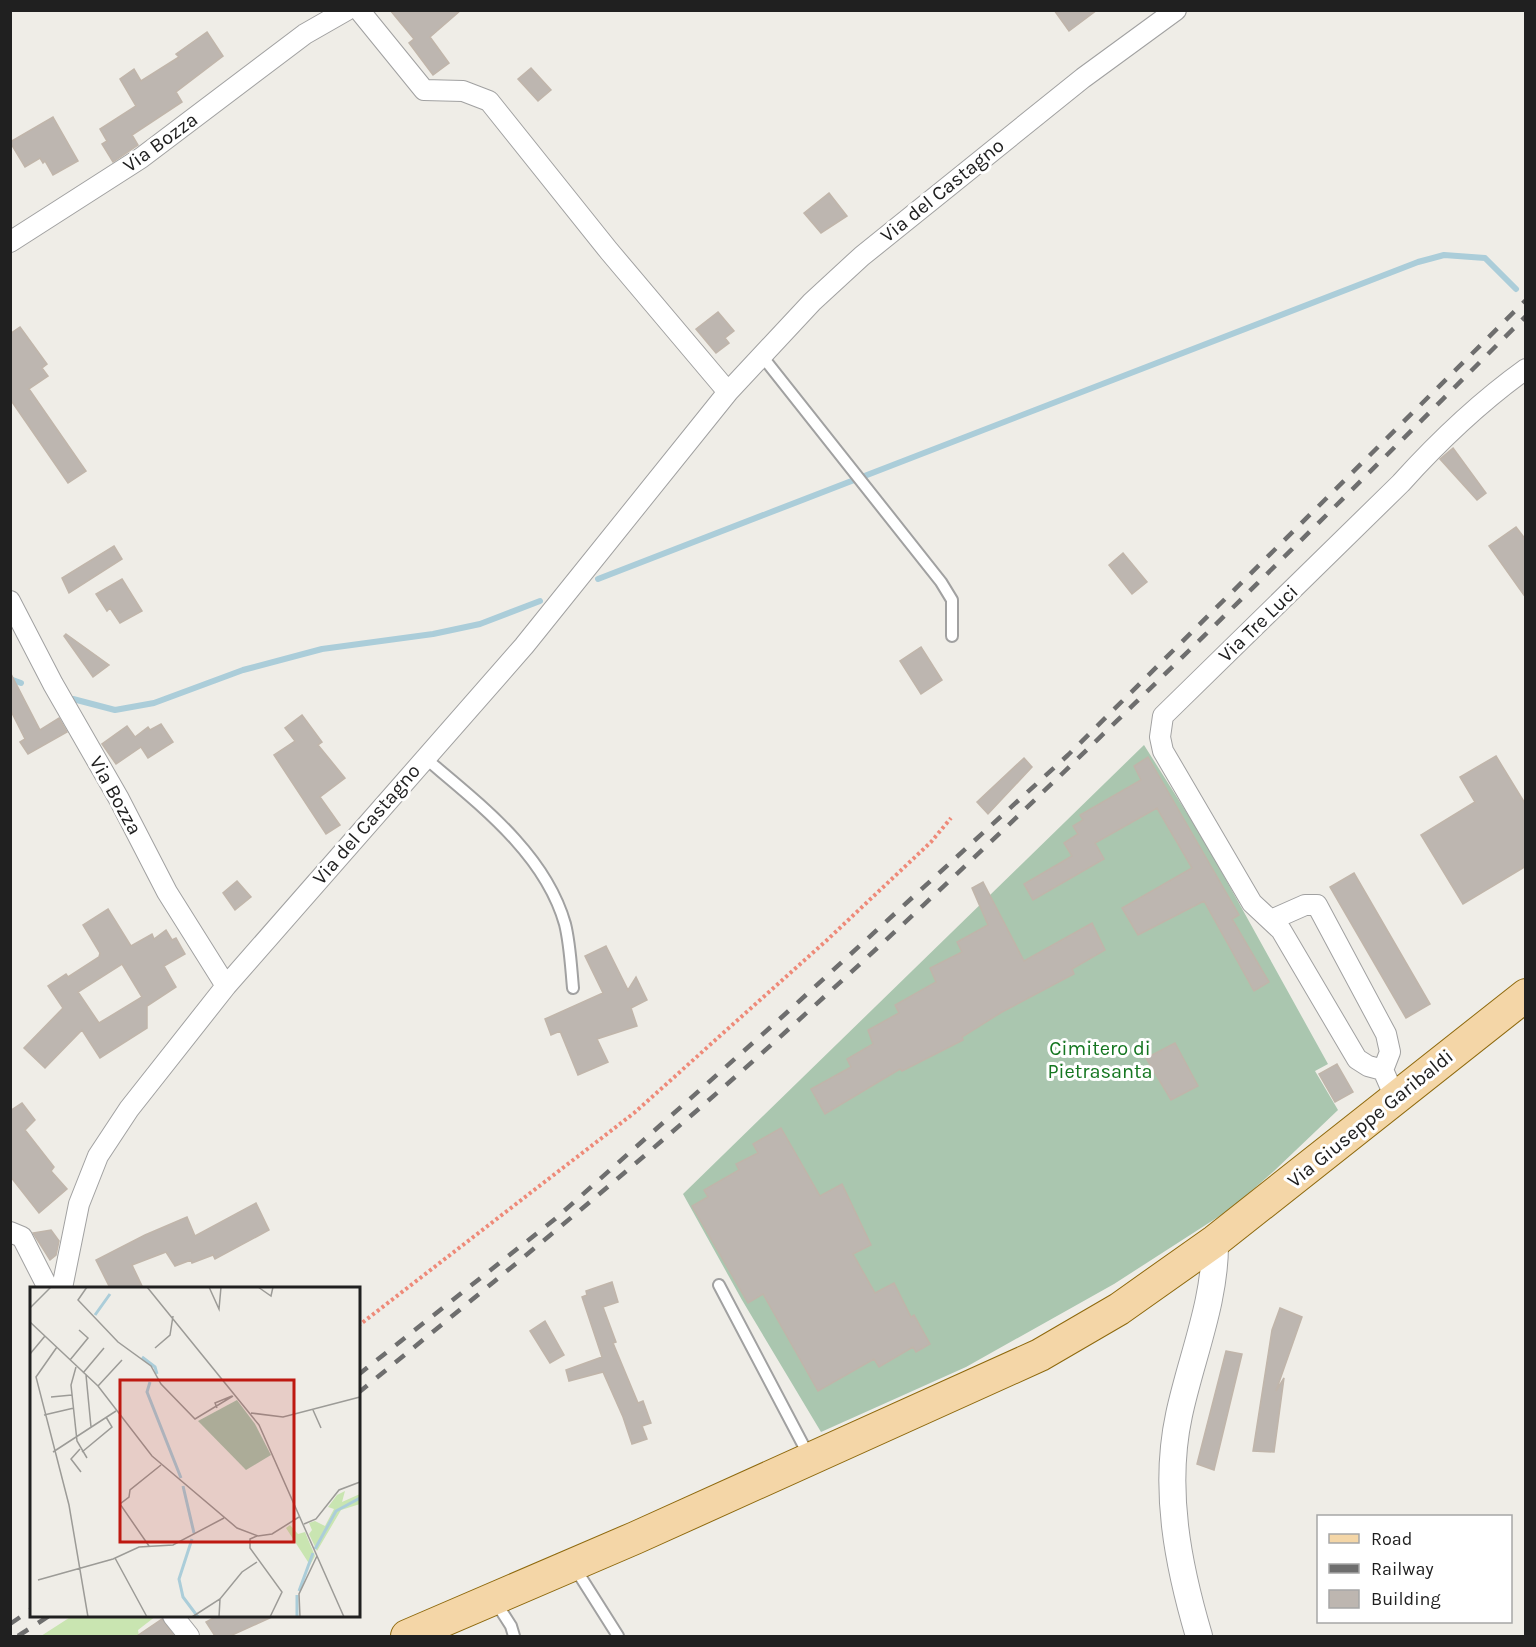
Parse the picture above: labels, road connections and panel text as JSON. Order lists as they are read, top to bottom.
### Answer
{
  "streets": {
    "main road": ["Via Giuseppe Garibaldi"],
    "street": ["Via Bozza", "Via del Castagno", "Via Tre Luci"]
  },
  "crossings": [
    ["Via Bozza", "Via del Castagno"]
  ],
  "parks": ["Cimitero di Pietrasanta"],
  "legend": ["Road", "Railway", "Building"]
}
